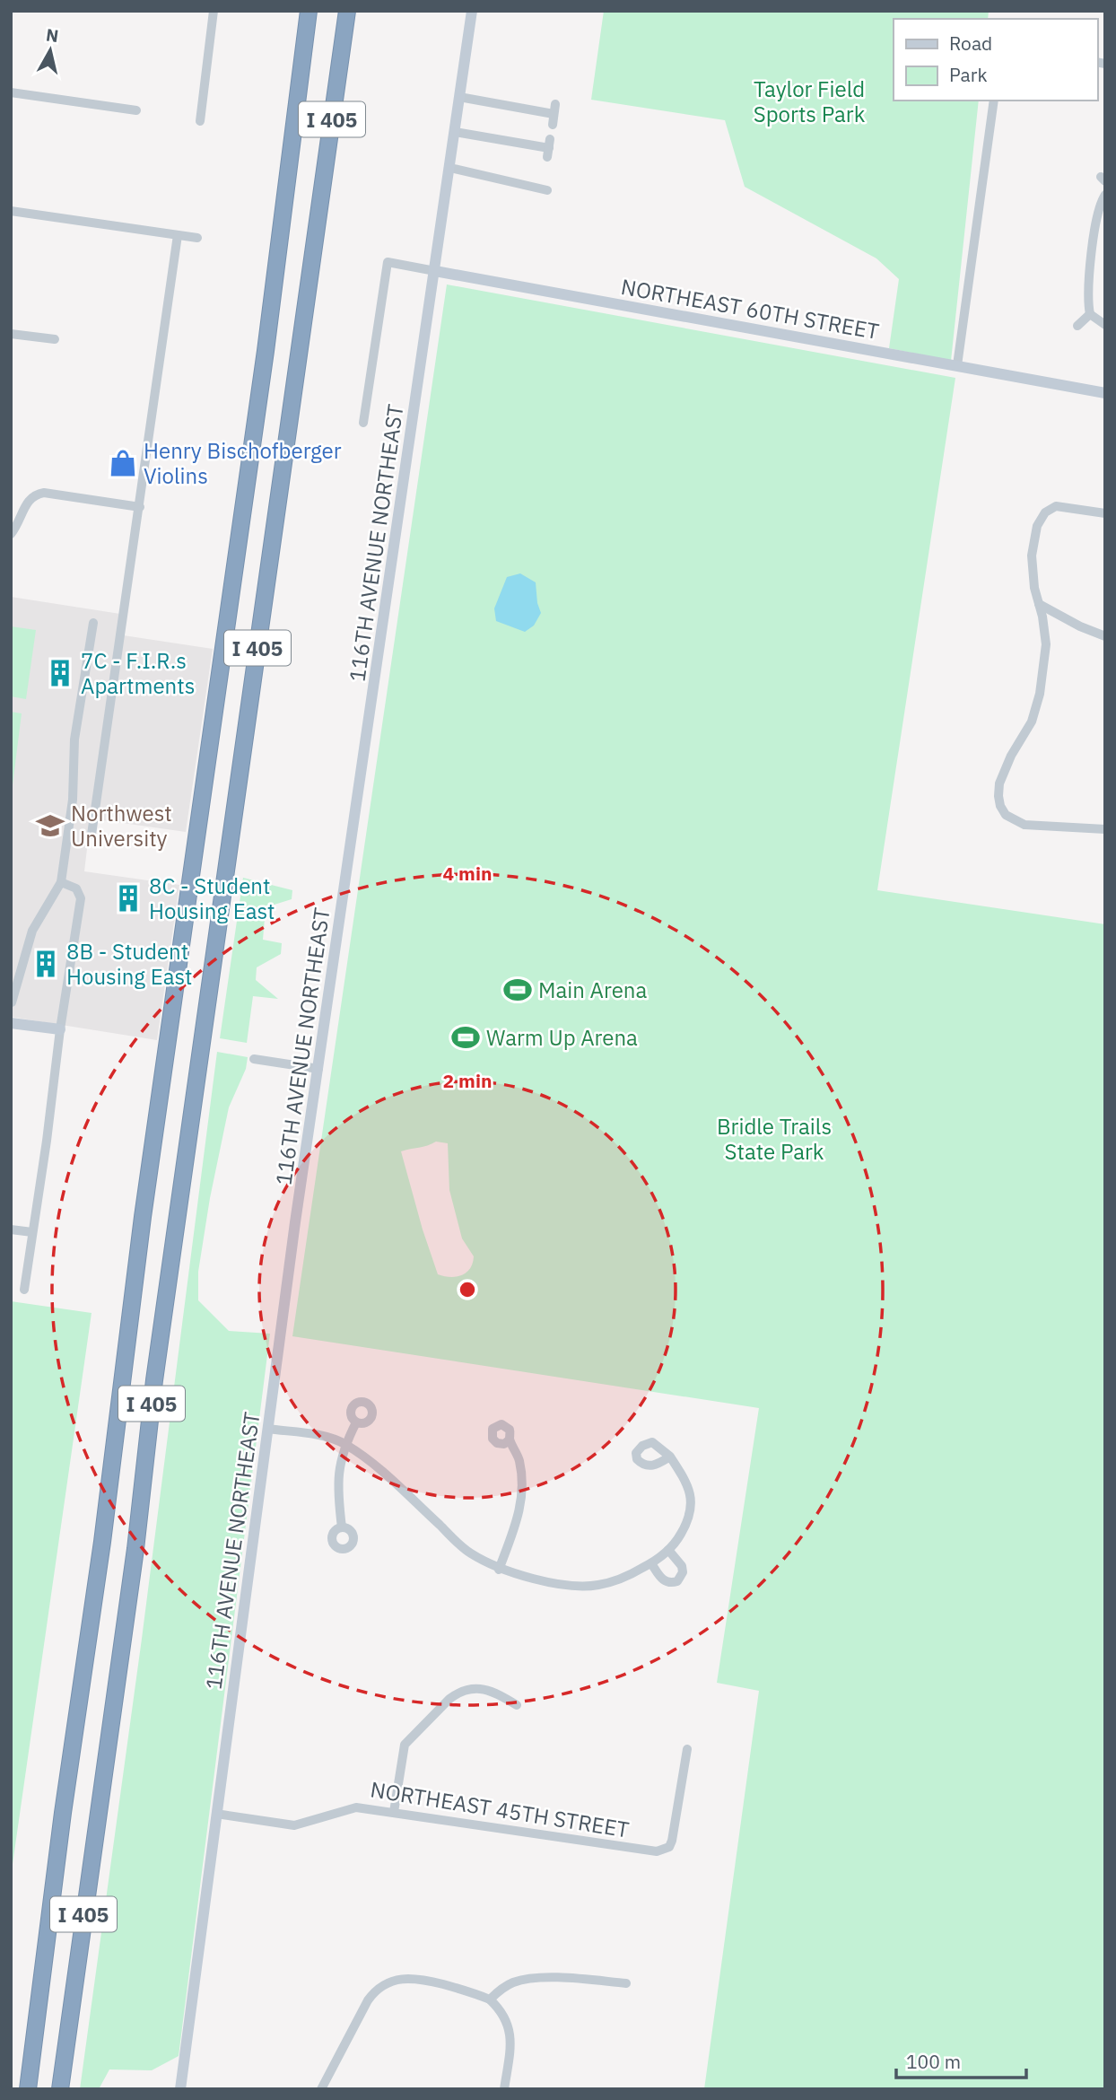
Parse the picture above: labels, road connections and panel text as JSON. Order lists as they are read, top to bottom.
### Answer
{
  "streets": {
    "highway": ["I 405"],
    "street": ["NORTHEAST 60TH STREET", "116TH AVENUE NORTHEAST", "NORTHEAST 45TH STREET"]
  },
  "crossings": [
    ["NORTHEAST 60TH STREET", "116TH AVENUE NORTHEAST"],
    ["116TH AVENUE NORTHEAST", "NORTHEAST 45TH STREET"]
  ],
  "parks": ["Taylor Field Sports Park", "Bridle Trails State Park"],
  "places": {
    "shop": ["Henry Bischofberger Violins"],
    "building": ["7C - F.I.R.s Apartments", "8C - Student Housing East", "8B - Student Housing East"],
    "school or university": ["Northwest University"],
    "sports": ["Main Arena", "Warm Up Arena"]
  },
  "legend": ["Road", "Park"],
  "scale_bar": "100 m",
  "north": "top",
  "rings": ["4 min", "2 min"]
}
